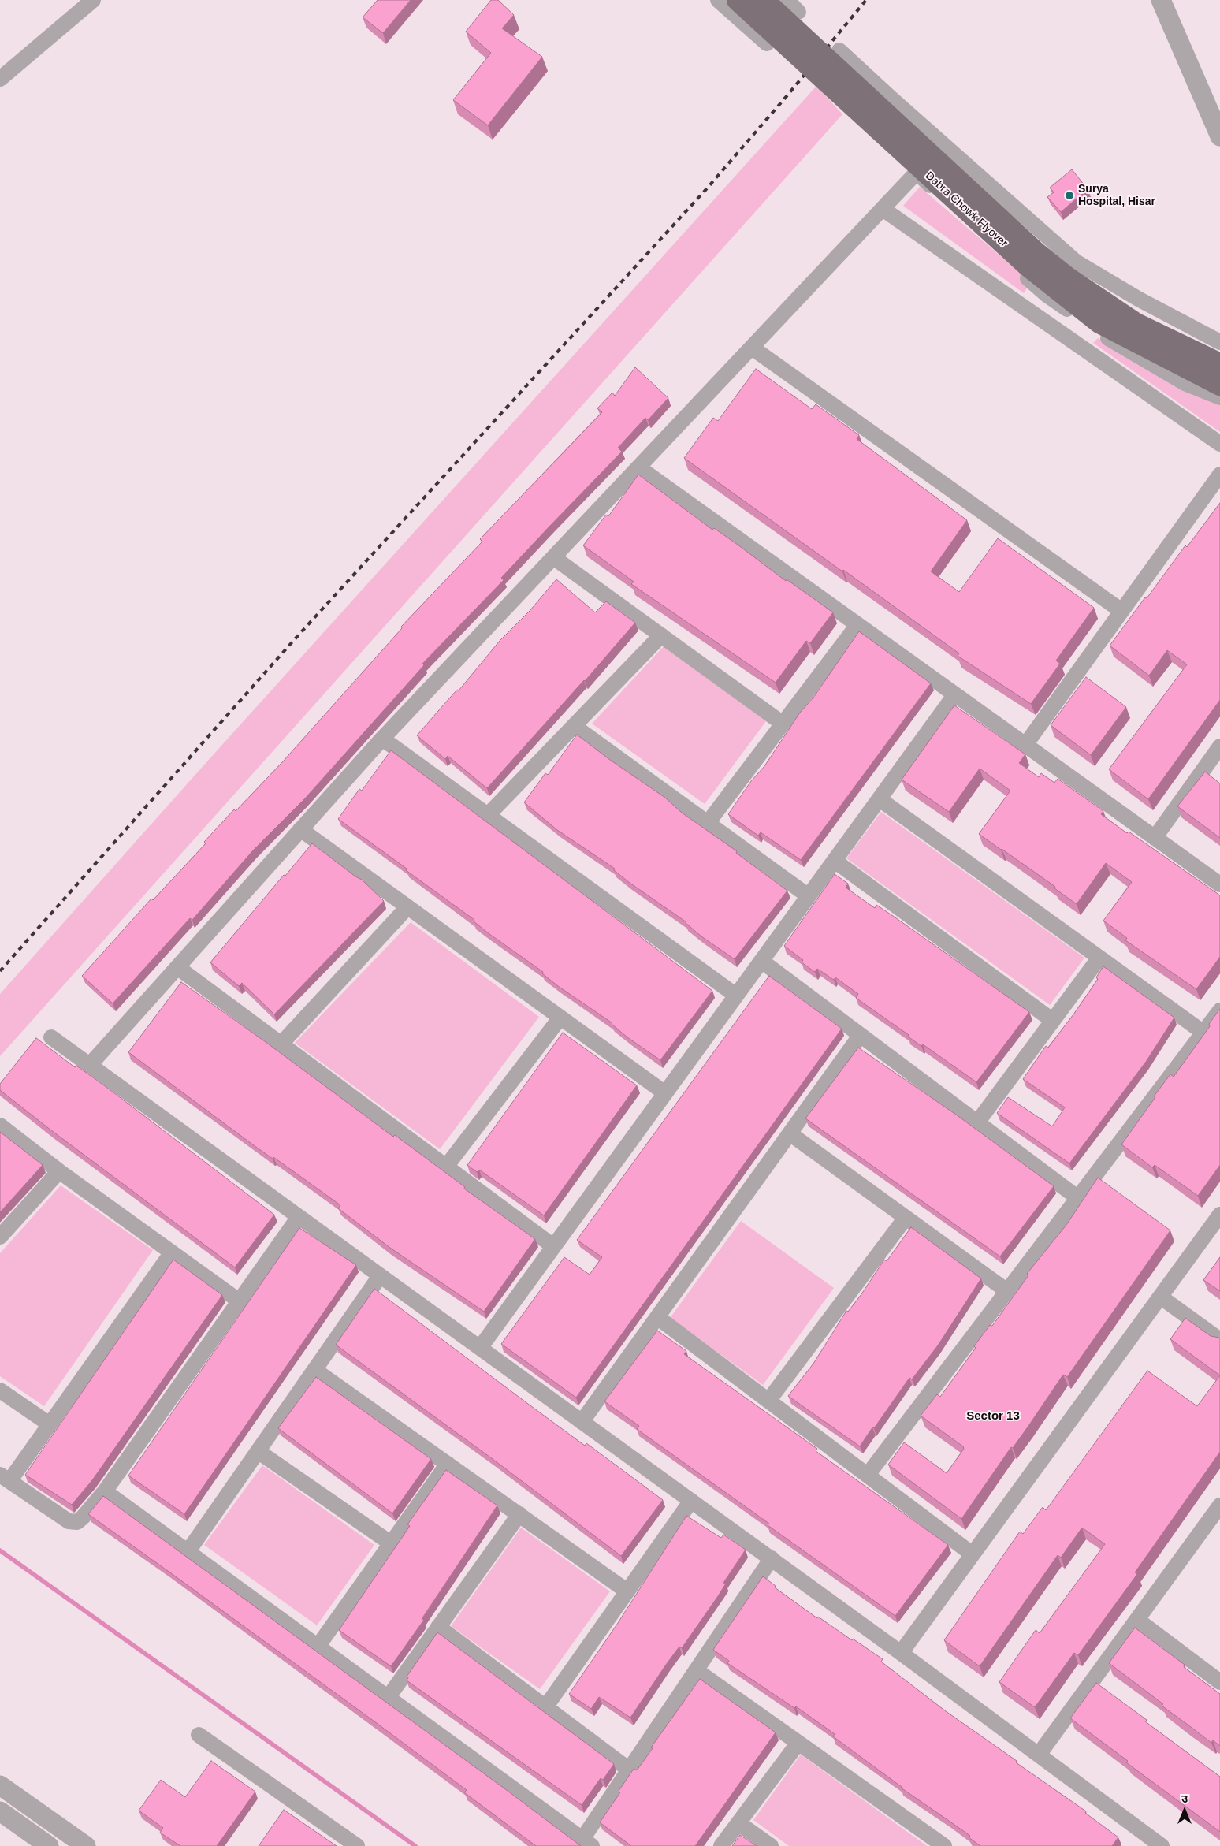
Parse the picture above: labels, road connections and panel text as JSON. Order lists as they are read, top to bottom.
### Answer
{
  "streets": {
    "main road": ["Dabra Chowk Flyover"]
  },
  "districts": ["Sector 13"],
  "places": ["Surya Hospital, Hisar"],
  "north": "top"
}
